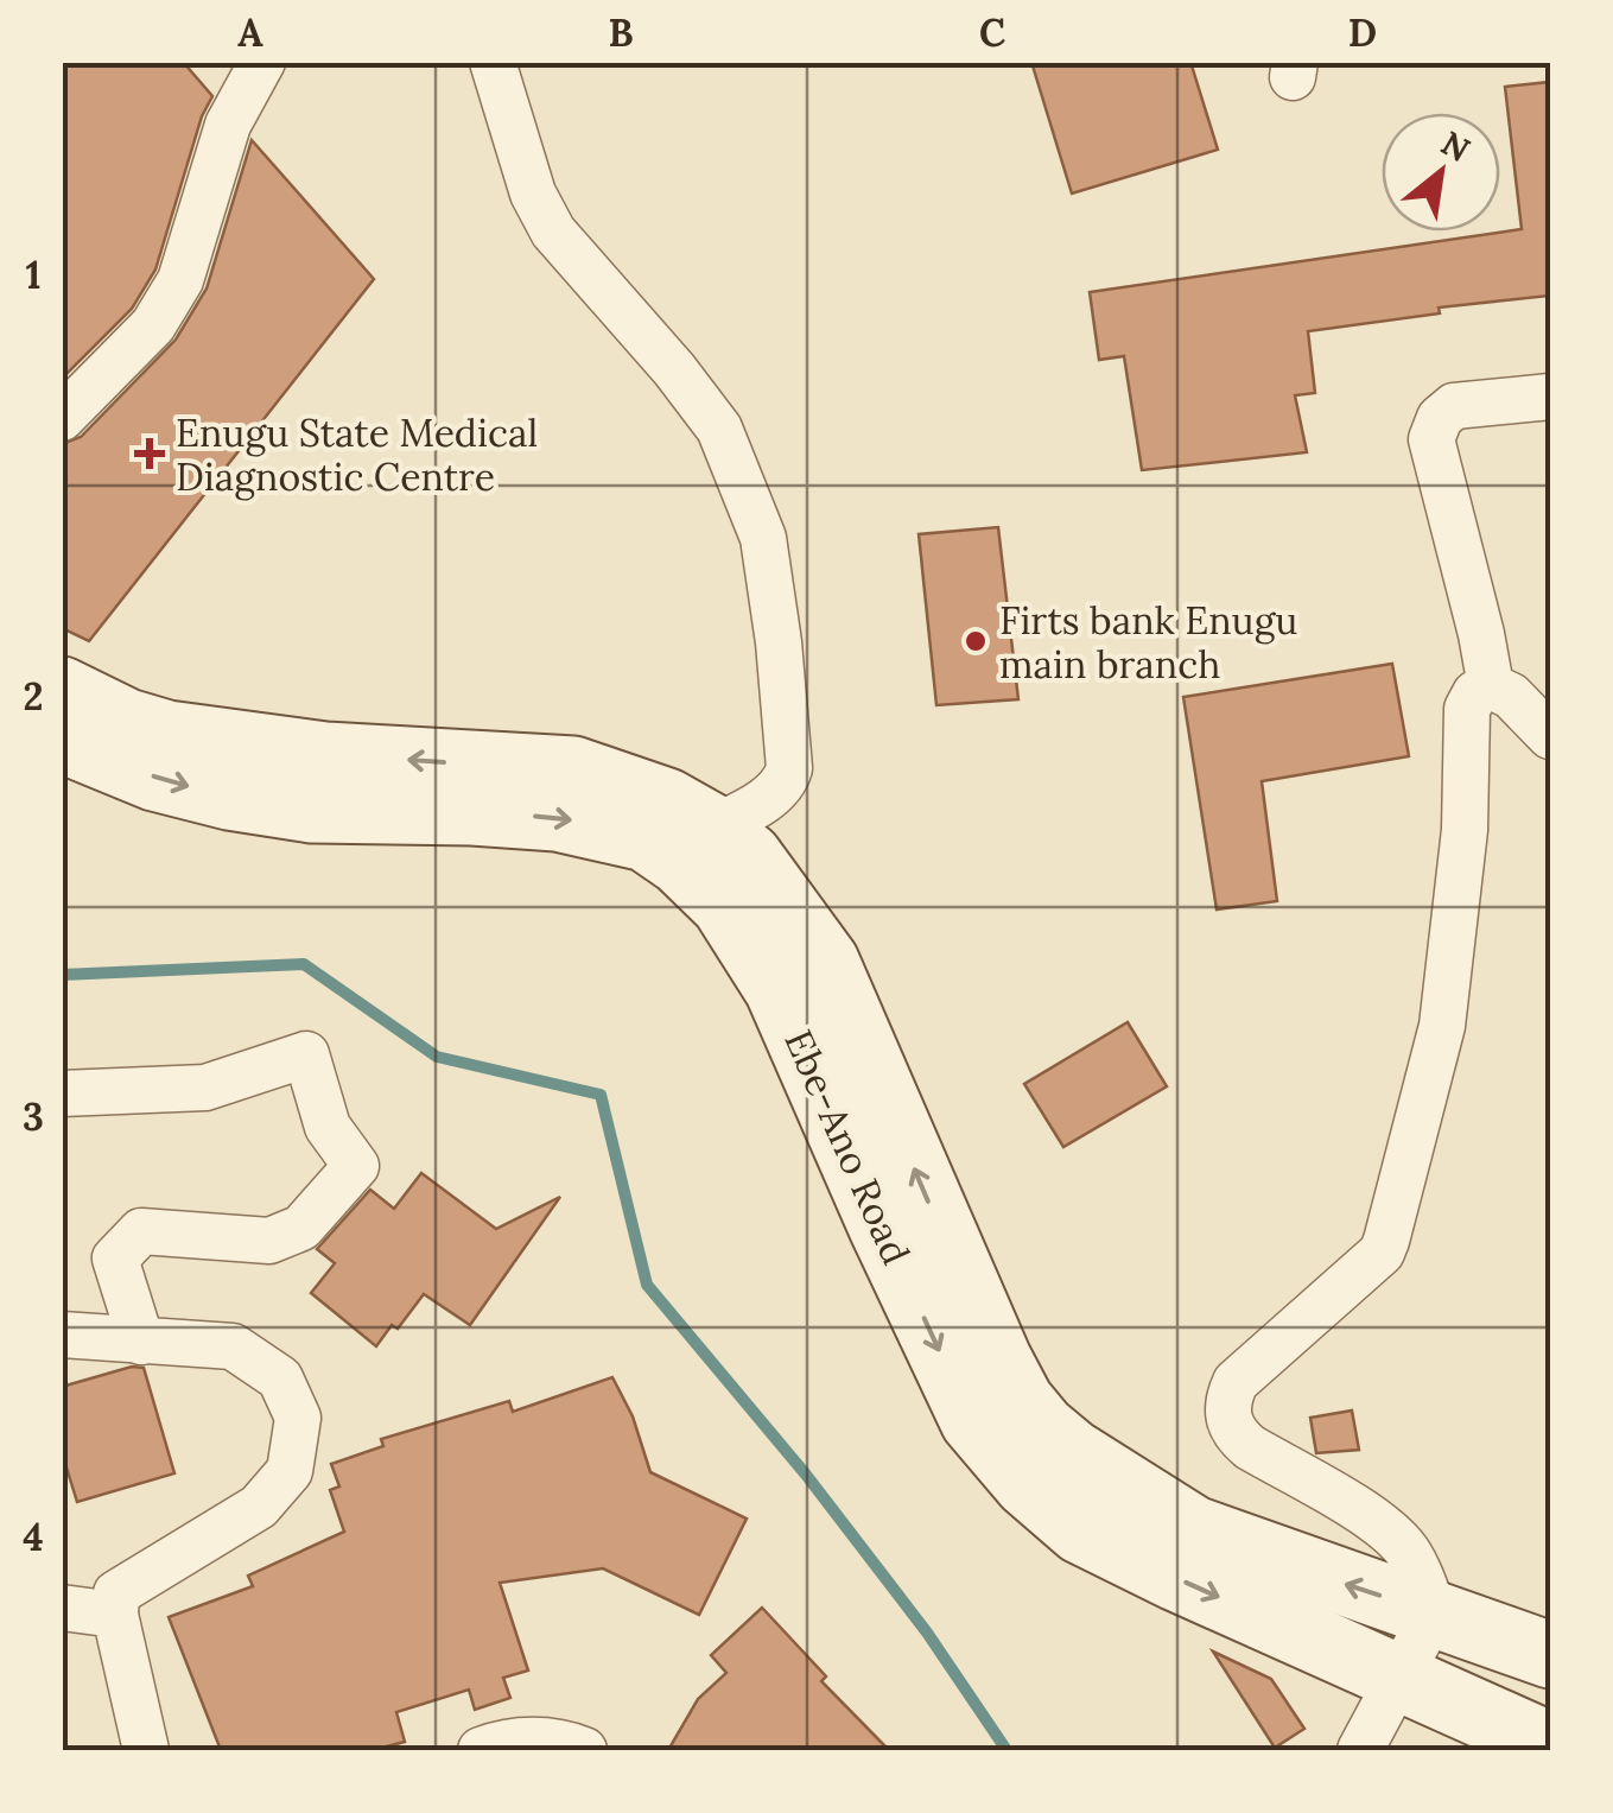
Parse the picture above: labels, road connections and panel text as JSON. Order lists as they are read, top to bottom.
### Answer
{
  "streets": {
    "main road": ["Ebe-Ano Road"]
  },
  "places": {
    "health": ["Enugu State Medical Diagnostic Centre"],
    "other": ["Firts bank Enugu main branch"]
  },
  "north": "top right",
  "grid": {
    "columns": [
      "A",
      "B",
      "C",
      "D"
    ],
    "rows": [
      "1",
      "2",
      "3",
      "4"
    ]
  }
}
